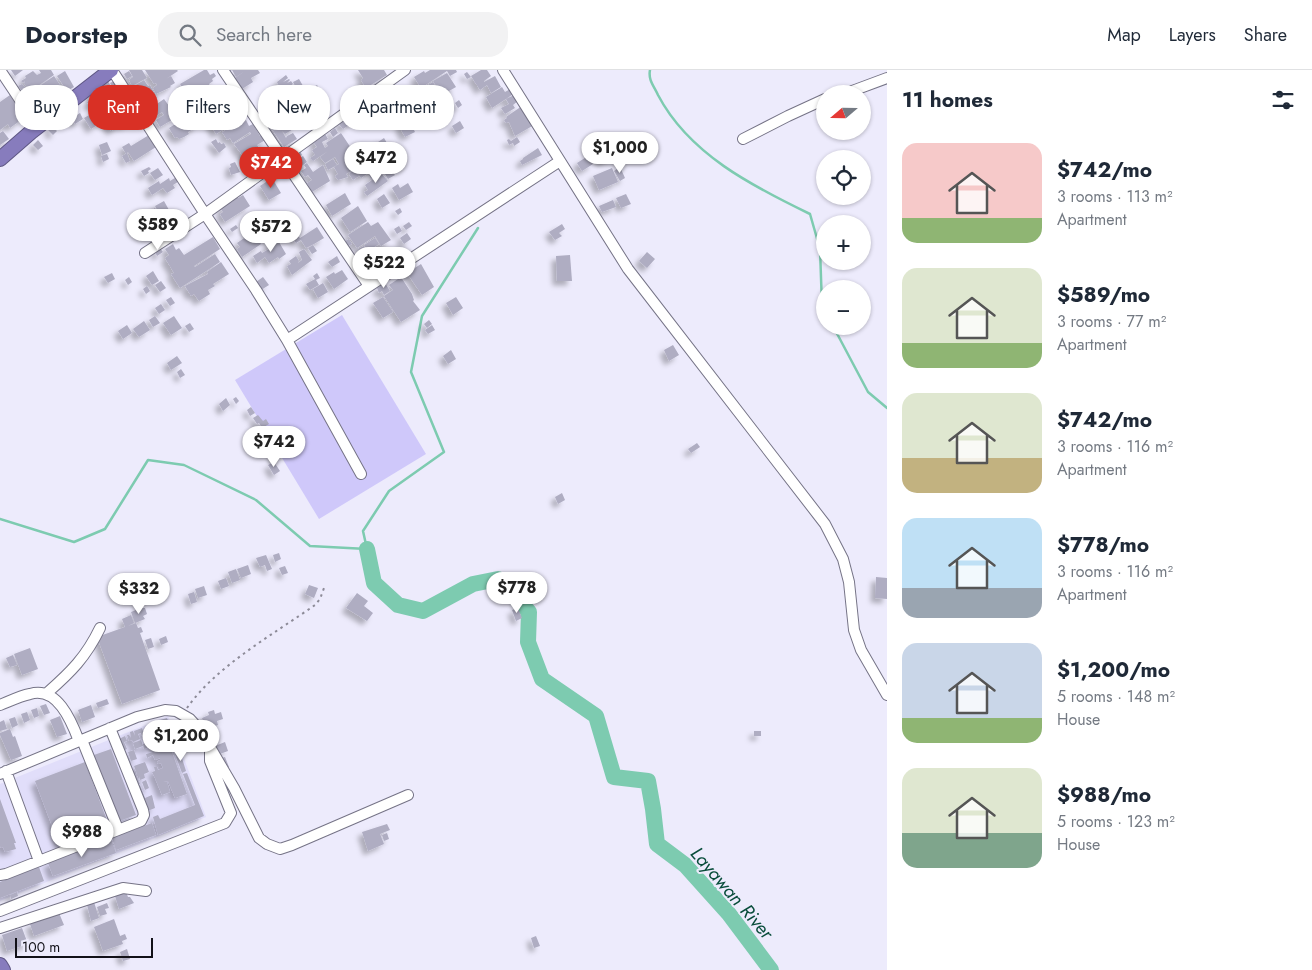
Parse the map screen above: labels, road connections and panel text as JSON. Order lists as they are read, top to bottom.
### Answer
{
  "water": ["Layawan River"],
  "scale_bar": "100 m",
  "north": "left",
  "page": {
    "header": "Doorstep",
    "search": "Search here",
    "nav": ["Map", "Layers", "Share"],
    "heading": "11 homes",
    "map_buttons": ["+", "−"],
    "chip": [
      "Buy",
      "Rent",
      "Filters",
      "New",
      "Apartment"
    ],
    "list": [
      {
        "name": "$742/mo",
        "note": "3 rooms · 113 m² · Apartment"
      },
      {
        "name": "$589/mo",
        "note": "3 rooms · 77 m² · Apartment"
      },
      {
        "name": "$742/mo",
        "note": "3 rooms · 116 m² · Apartment"
      },
      {
        "name": "$778/mo",
        "note": "3 rooms · 116 m² · Apartment"
      },
      {
        "name": "$1,200/mo",
        "note": "5 rooms · 148 m² · House"
      },
      {
        "name": "$988/mo",
        "note": "5 rooms · 123 m² · House"
      }
    ],
    "price": [
      "$1,000",
      "$472",
      "$742",
      "$589",
      "$572",
      "$522",
      "$742",
      "$778",
      "$332",
      "$1,200",
      "$988"
    ],
    "scale": "100 m"
  }
}
